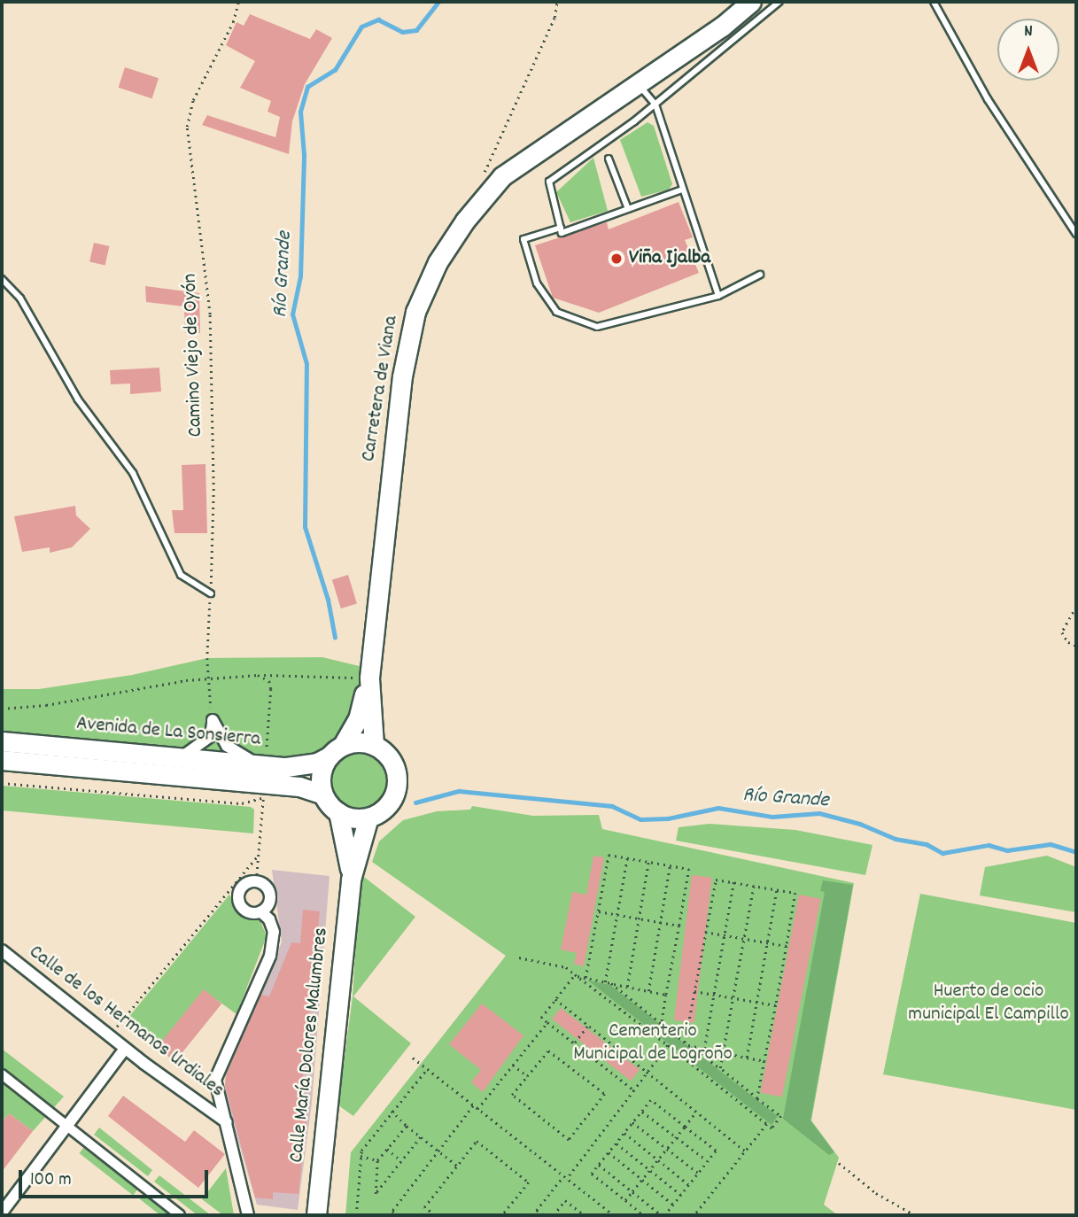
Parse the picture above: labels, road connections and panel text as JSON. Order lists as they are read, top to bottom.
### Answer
{
  "streets": {
    "main road": ["Carretera de Viana", "Avenida de La Sonsierra", "Calle María Dolores Malumbres"],
    "street": ["Calle de los Hermanos Urdiales"],
    "path": ["Camino Viejo de Oyón"]
  },
  "crossings": [
    ["Carretera de Viana", "Avenida de La Sonsierra"],
    ["Carretera de Viana", "Calle María Dolores Malumbres"],
    ["Avenida de La Sonsierra", "Calle María Dolores Malumbres"]
  ],
  "water": ["Río Grande"],
  "parks": ["Huerto de ocio municipal El Campillo", "Cementerio Municipal de Logroño"],
  "places": ["Viña Ijalba"],
  "scale_bar": "100 m",
  "north": "top"
}
